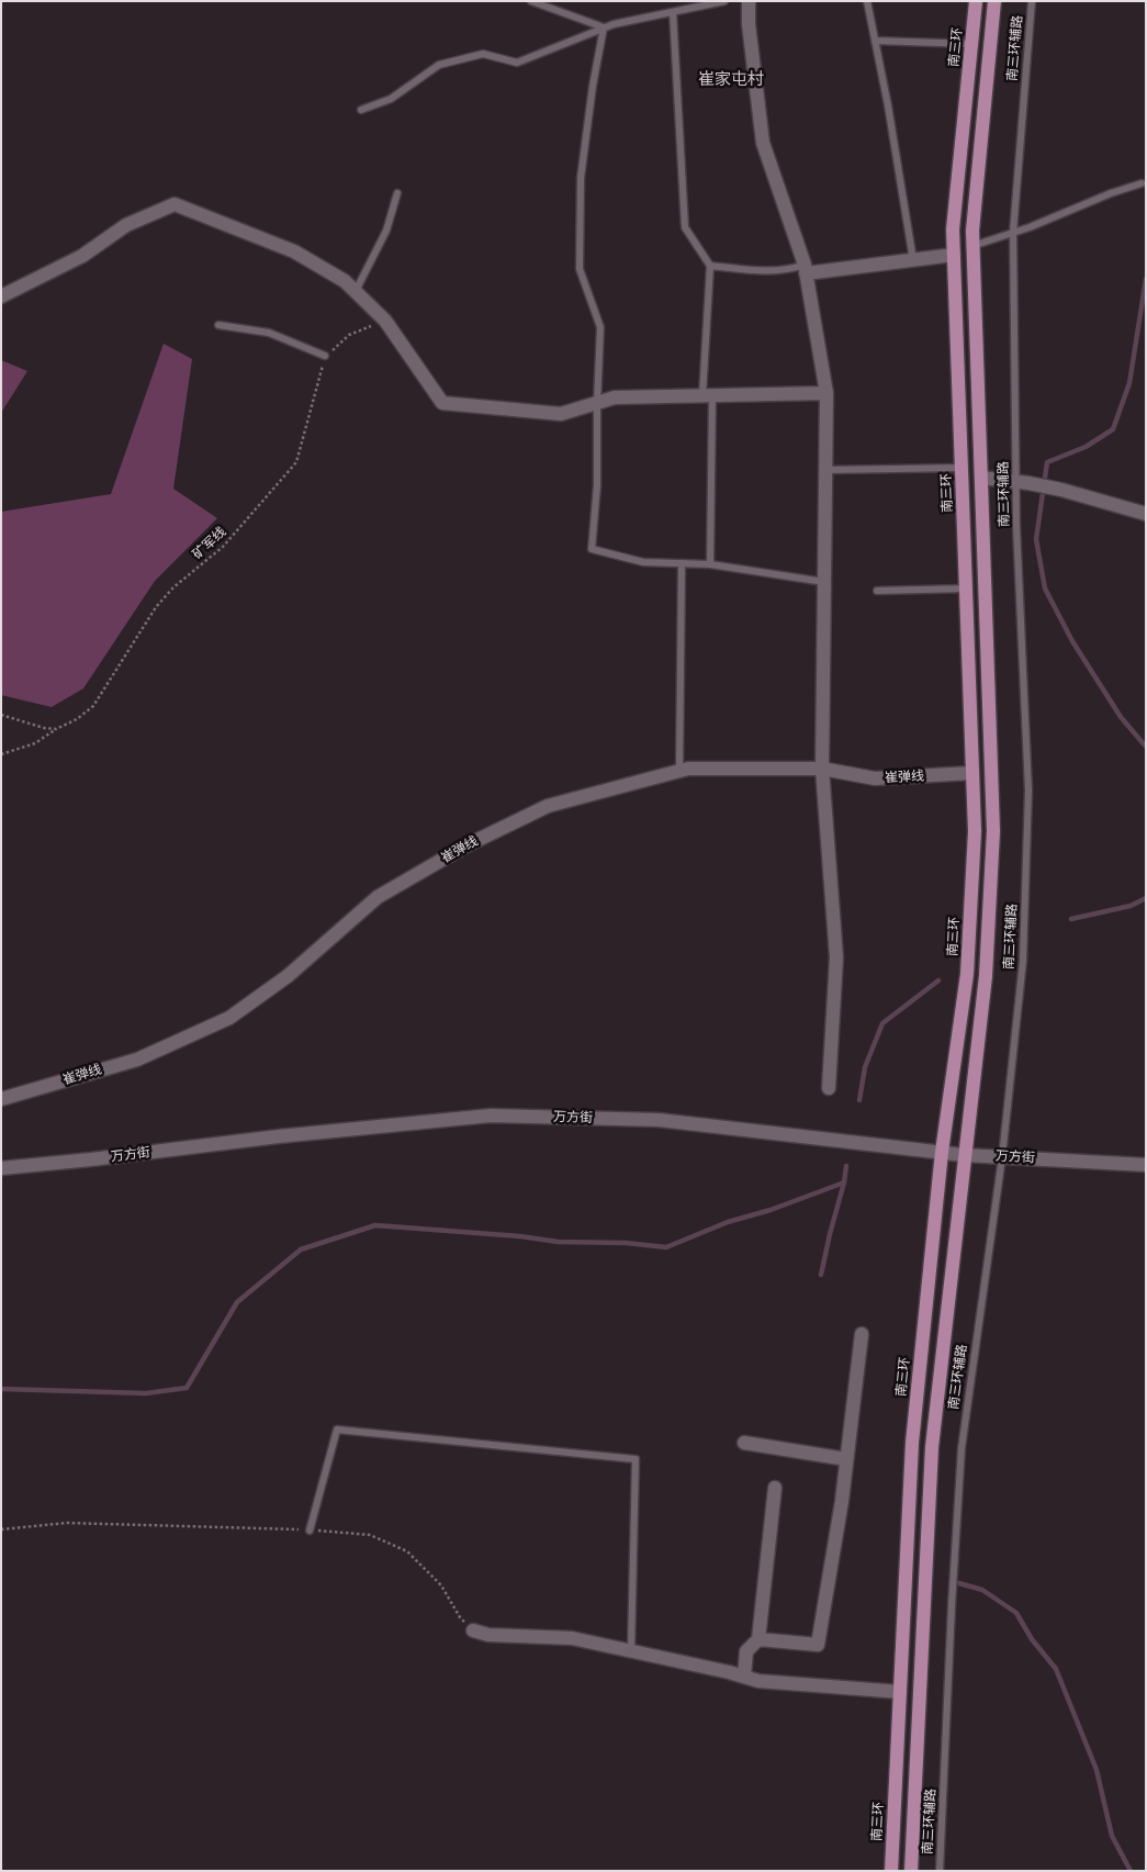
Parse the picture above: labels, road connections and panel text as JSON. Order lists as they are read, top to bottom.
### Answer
{
  "streets": {
    "main road": ["南三环"],
    "street": ["崔弹线", "万方街"],
    "lane": ["南三环辅路"],
    "path": ["矿军线"]
  },
  "crossings": [
    ["南三环", "崔弹线"],
    ["南三环", "万方街"],
    ["南三环辅路", "万方街"]
  ],
  "districts": ["崔家屯村"]
}
